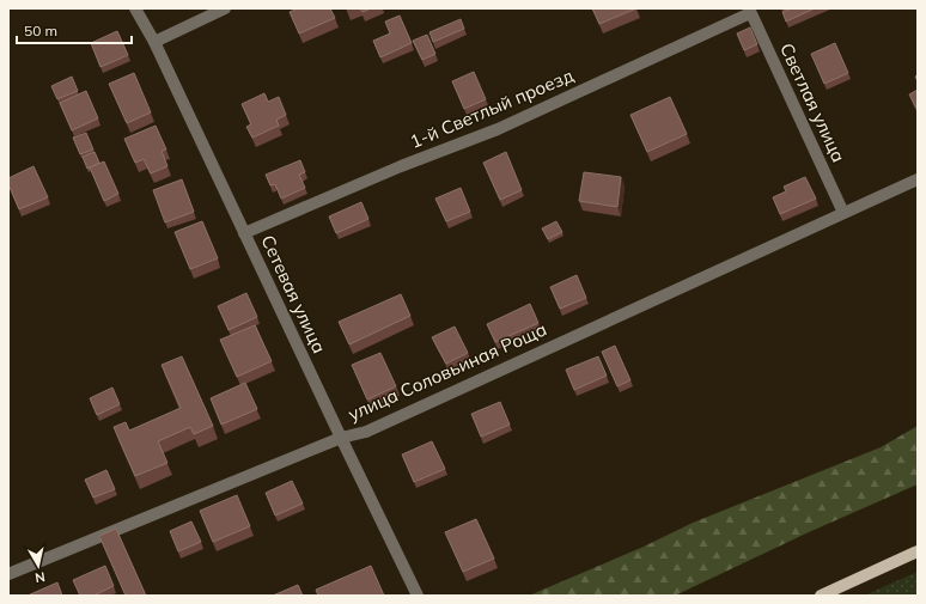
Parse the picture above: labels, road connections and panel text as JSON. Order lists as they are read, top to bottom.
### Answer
{
  "streets": {
    "street": [
      "Светлая улица",
      "1-й Светлый проезд",
      "Сетевая улица",
      "улица Соловьиная Роща"
    ]
  },
  "crossings": [
    ["Светлая улица", "1-й Светлый проезд"],
    ["Светлая улица", "улица Соловьиная Роща"],
    ["1-й Светлый проезд", "Сетевая улица"],
    ["Сетевая улица", "улица Соловьиная Роща"]
  ],
  "scale_bar": "50 m",
  "north": "bottom"
}
